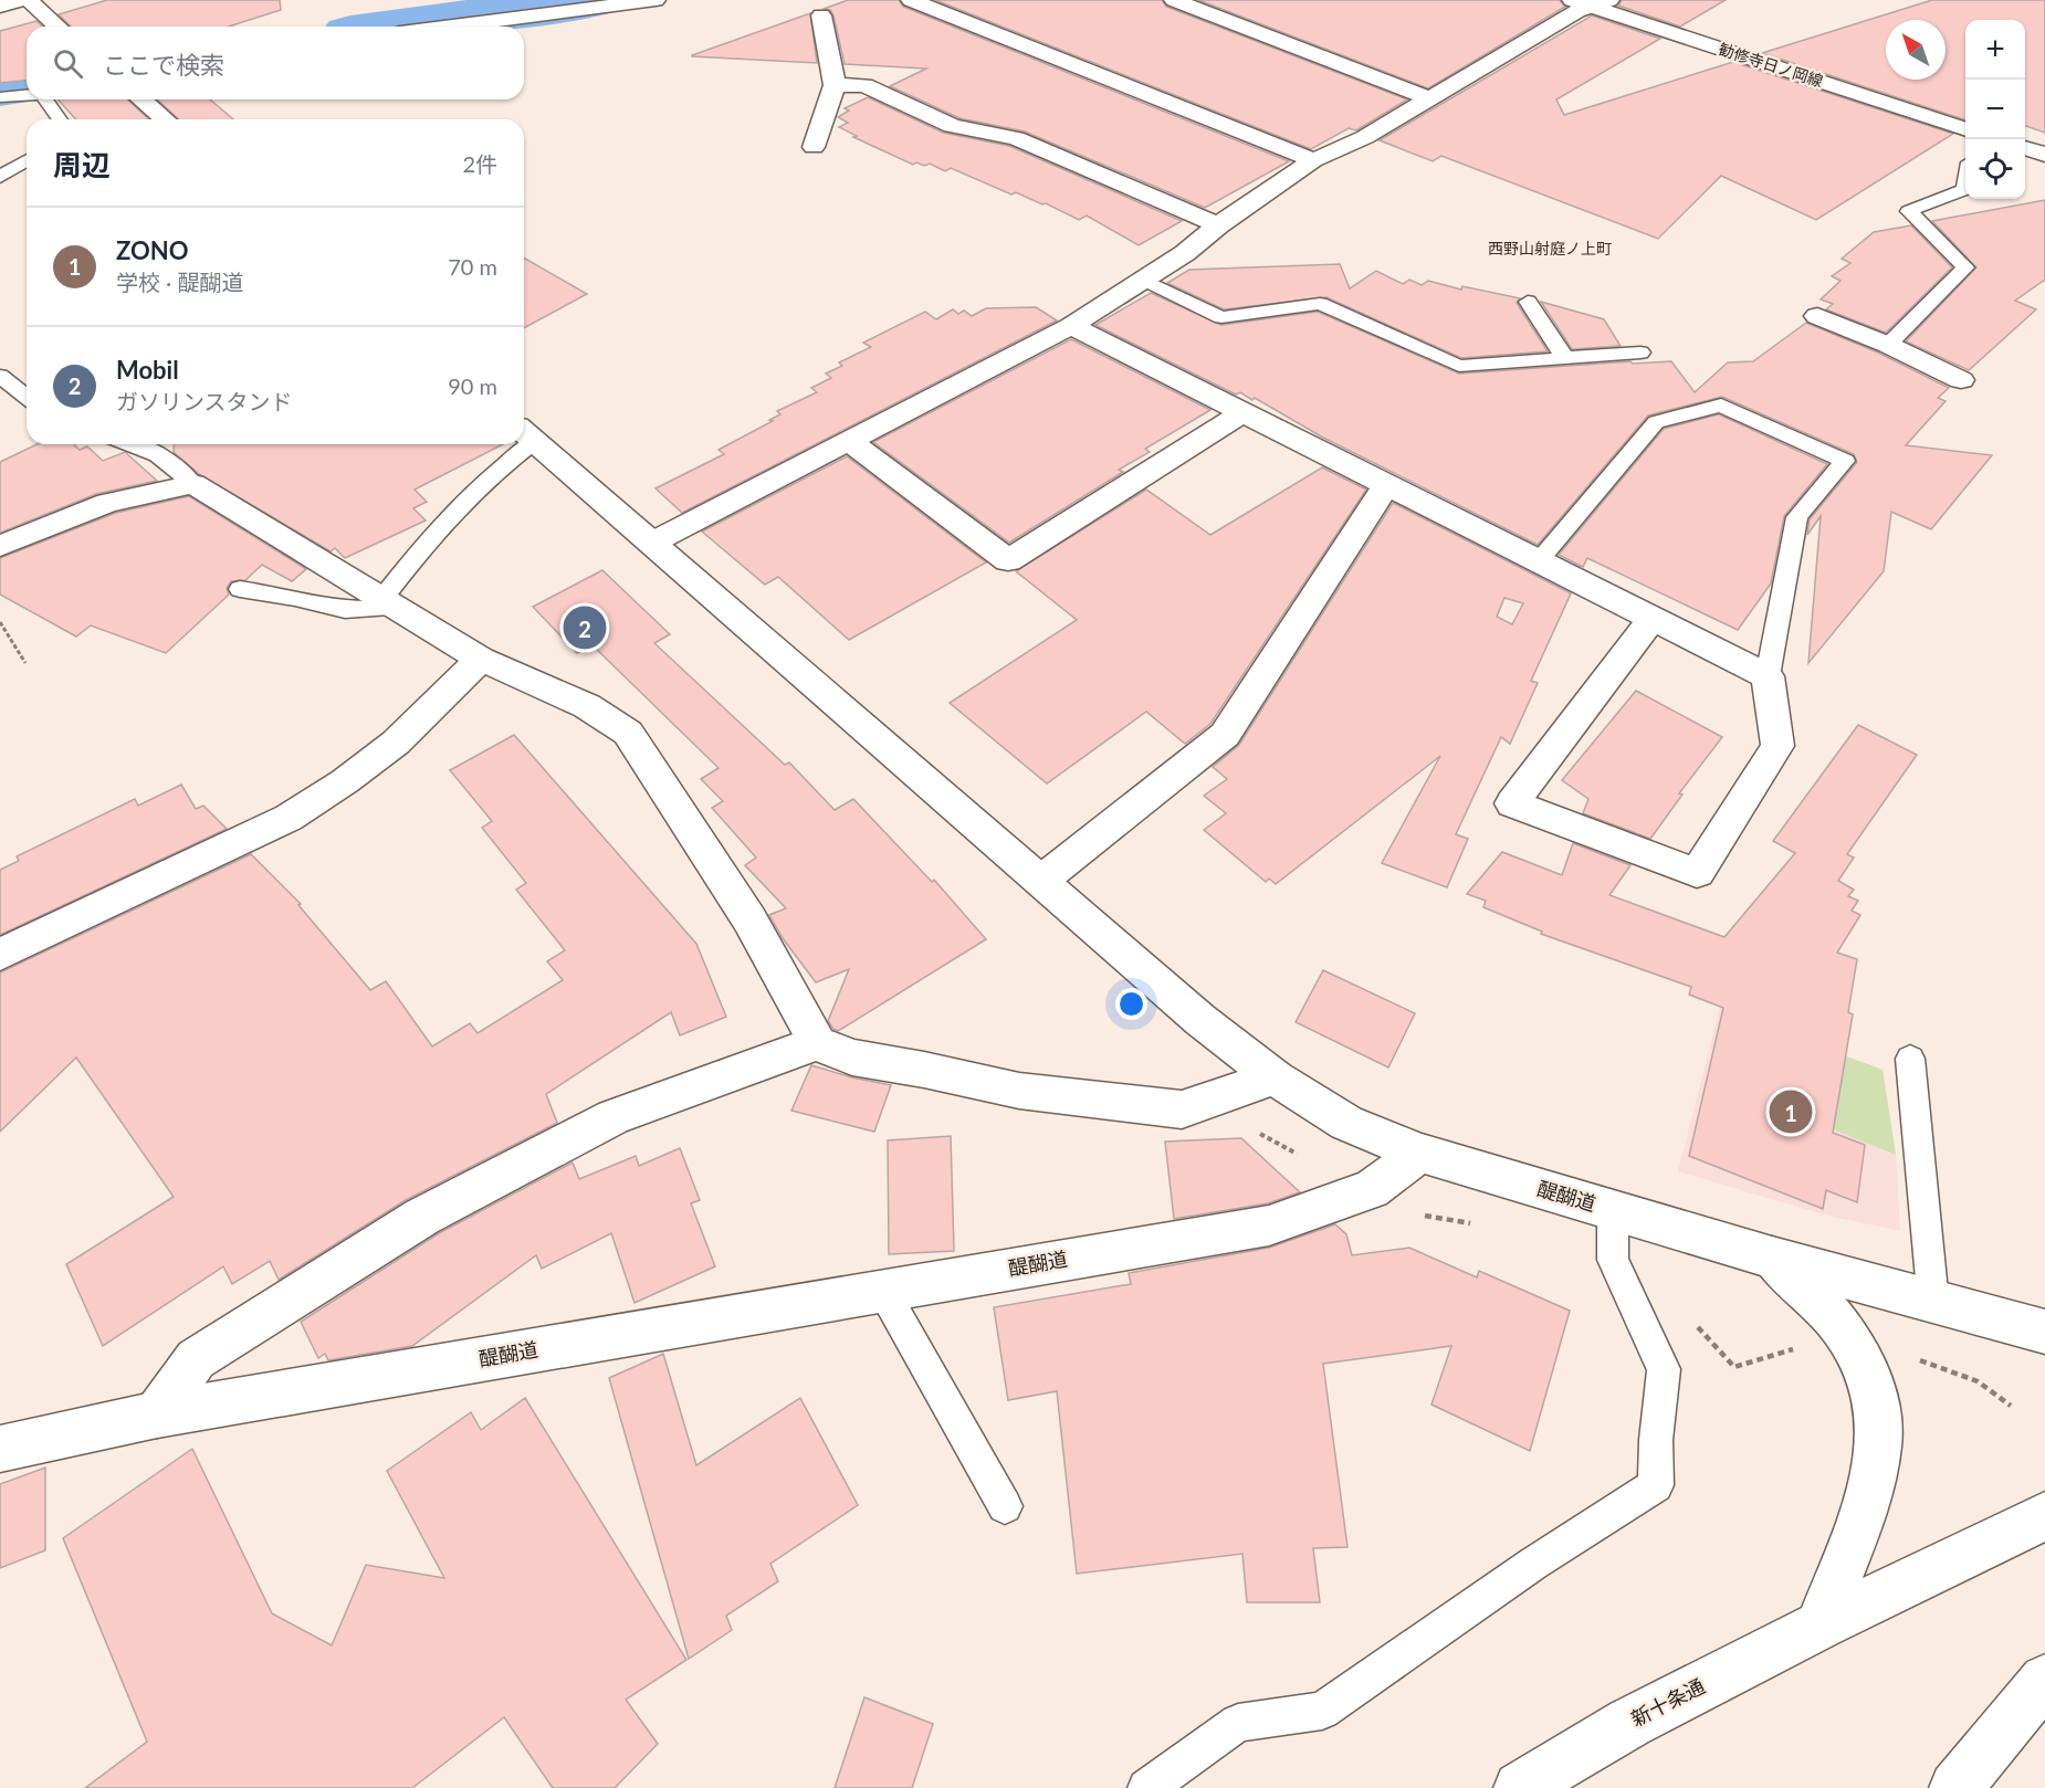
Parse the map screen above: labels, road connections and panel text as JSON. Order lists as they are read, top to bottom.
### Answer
{
  "streets": {
    "main road": ["勧修寺日ノ岡線", "醍醐道", "新十条通"]
  },
  "districts": ["西野山射庭ノ上町"],
  "north": "top left",
  "page": {
    "map_buttons": ["+", "−"],
    "search": "ここで検索",
    "heading": ["周辺", "2件"],
    "list": [
      {
        "mark": "1",
        "name": "ZONO",
        "note": "学校 · 醍醐道",
        "value": "70 m"
      },
      {
        "mark": "2",
        "name": "Mobil",
        "note": "ガソリンスタンド",
        "value": "90 m"
      }
    ],
    "pins": ["2", "1"]
  }
}
